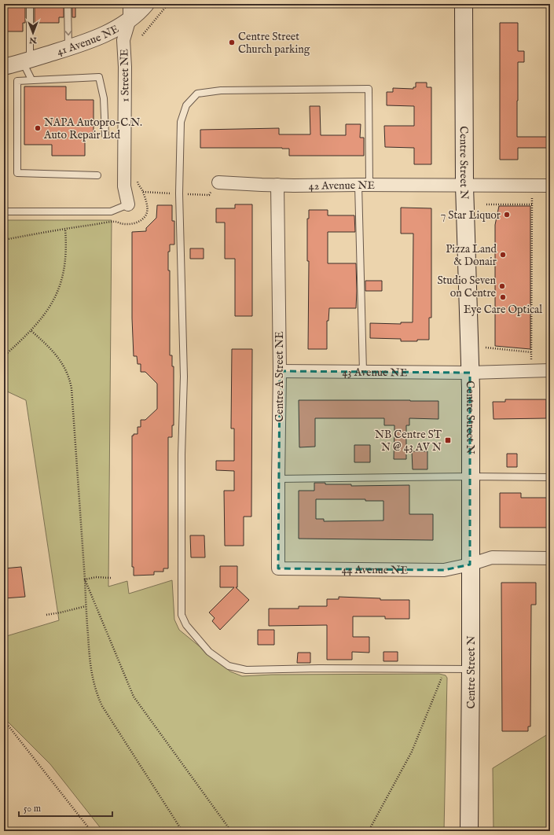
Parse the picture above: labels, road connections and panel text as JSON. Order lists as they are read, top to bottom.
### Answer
{
  "streets": {
    "main road": ["Centre Street N"],
    "street": [
      "41 Avenue NE",
      "1 Street NE",
      "42 Avenue NE",
      "43 Avenue NE",
      "Centre A Street NE",
      "44 Avenue NE"
    ]
  },
  "crossings": [
    ["41 Avenue NE", "1 Street NE"],
    ["Centre Street N", "42 Avenue NE"],
    ["Centre Street N", "43 Avenue NE"],
    ["Centre Street N", "44 Avenue NE"],
    ["42 Avenue NE", "Centre A Street NE"],
    ["43 Avenue NE", "Centre A Street NE"],
    ["Centre A Street NE", "44 Avenue NE"]
  ],
  "places": {
    "other": [
      "Centre Street Church parking",
      "NAPA Autopro-C.N. Auto Repair Ltd",
      "7 Star Liquor",
      "Pizza Land & Donair",
      "Studio Seven on Centre",
      "Eye Care Optical"
    ],
    "transit": ["NB Centre ST N @ 43 AV N"]
  },
  "scale_bar": "50 m",
  "north": "bottom"
}
